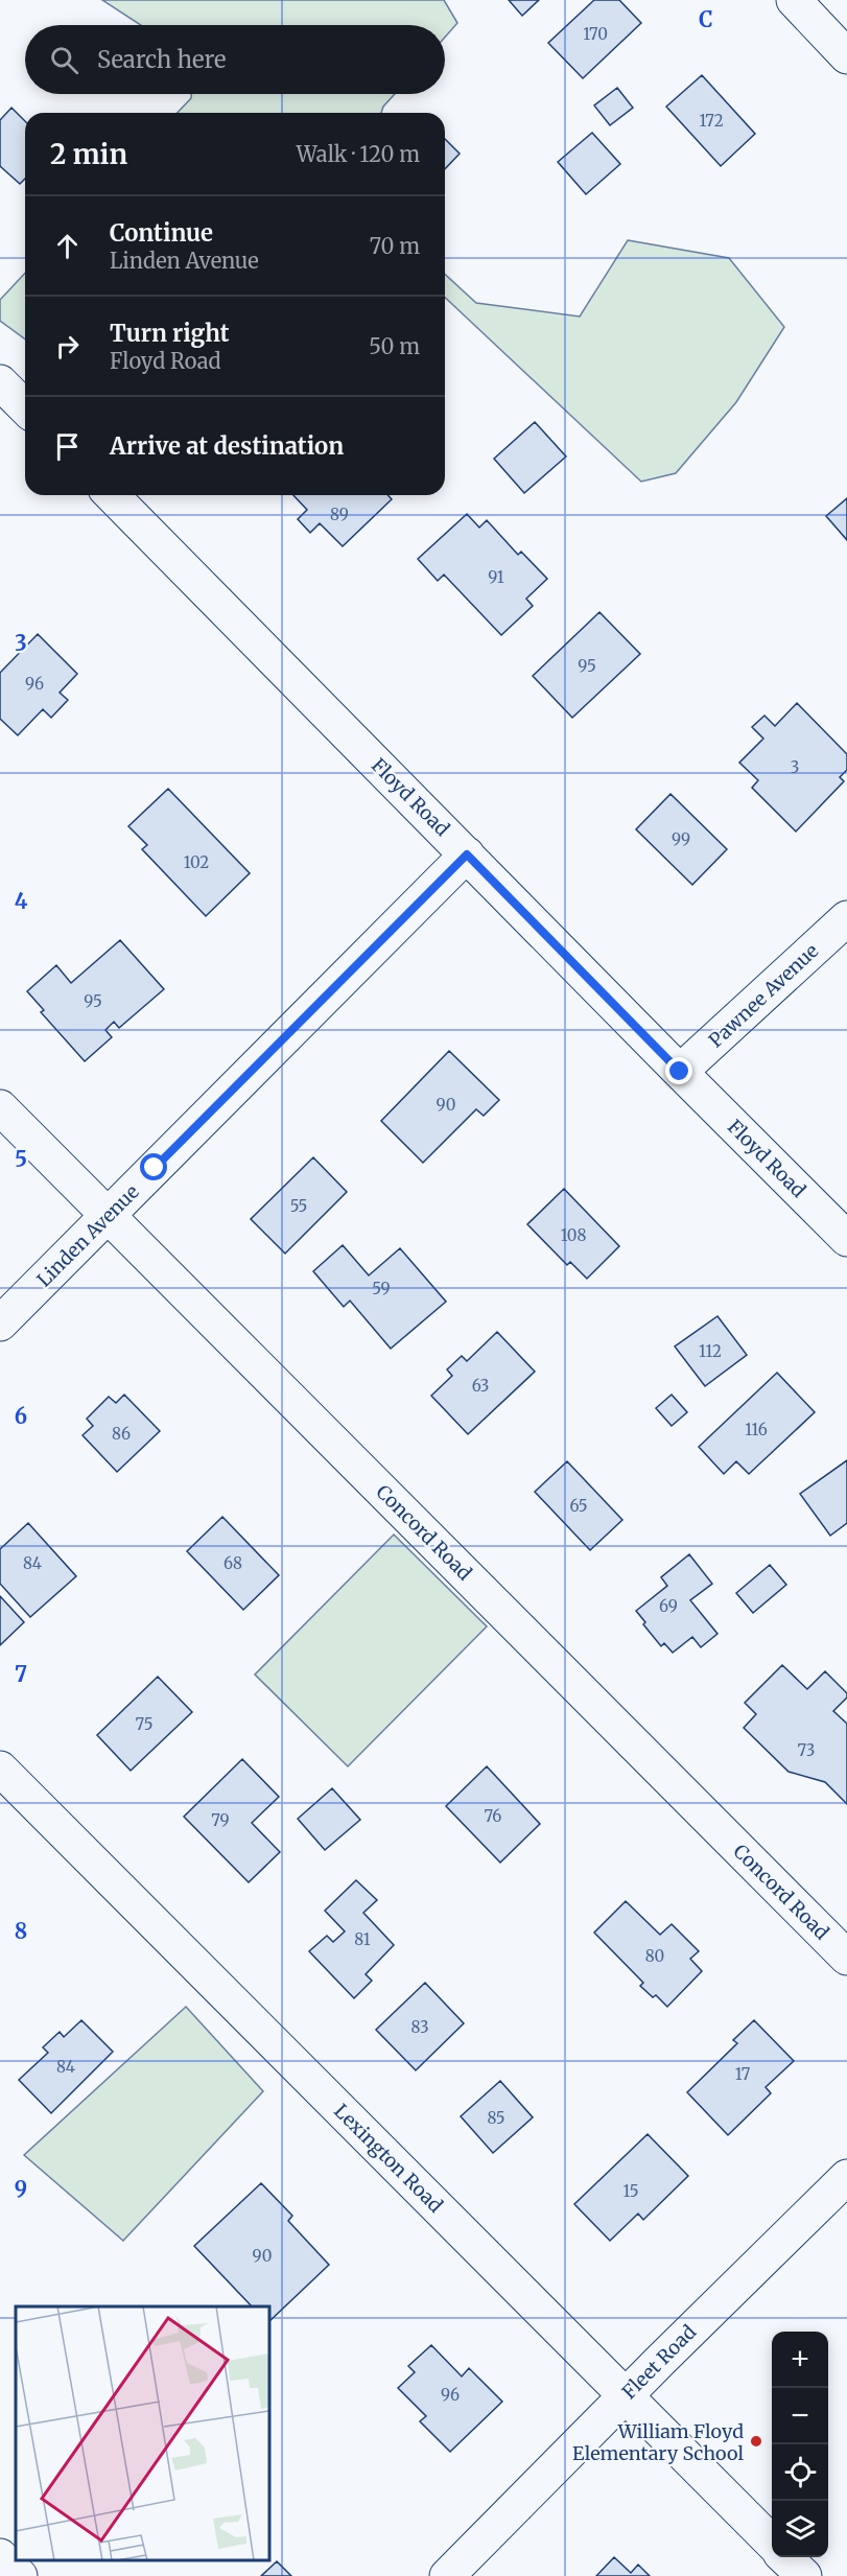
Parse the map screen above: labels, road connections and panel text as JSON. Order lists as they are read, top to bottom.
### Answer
{
  "streets": {
    "street": [
      "Floyd Road",
      "Pawnee Avenue",
      "Linden Avenue",
      "Concord Road",
      "Lexington Road",
      "Fleet Road"
    ]
  },
  "crossings": [
    ["Floyd Road", "Pawnee Avenue"],
    ["Floyd Road", "Linden Avenue"],
    ["Linden Avenue", "Concord Road"],
    ["Lexington Road", "Fleet Road"]
  ],
  "places": ["William Floyd Elementary School"],
  "house_numbers": [
    "170",
    "172",
    "89",
    "91",
    "95",
    "96",
    "3",
    "99",
    "102",
    "95",
    "90",
    "55",
    "108",
    "59",
    "112",
    "63",
    "116",
    "86",
    "65",
    "84",
    "68",
    "69",
    "75",
    "73",
    "76",
    "79",
    "81",
    "80",
    "83",
    "84",
    "17",
    "85",
    "15",
    "90",
    "96"
  ],
  "page": {
    "search": "Search here",
    "heading": ["2 min", "Walk · 120 m"],
    "list": [
      ["Continue", "Linden Avenue", "70 m"],
      ["Turn right", "Floyd Road", "50 m"],
      "Arrive at destination"
    ],
    "map_buttons": ["+", "−"]
  },
  "grid": {
    "columns": ["C"],
    "rows": [
      "3",
      "4",
      "5",
      "6",
      "7",
      "8",
      "9"
    ]
  }
}
